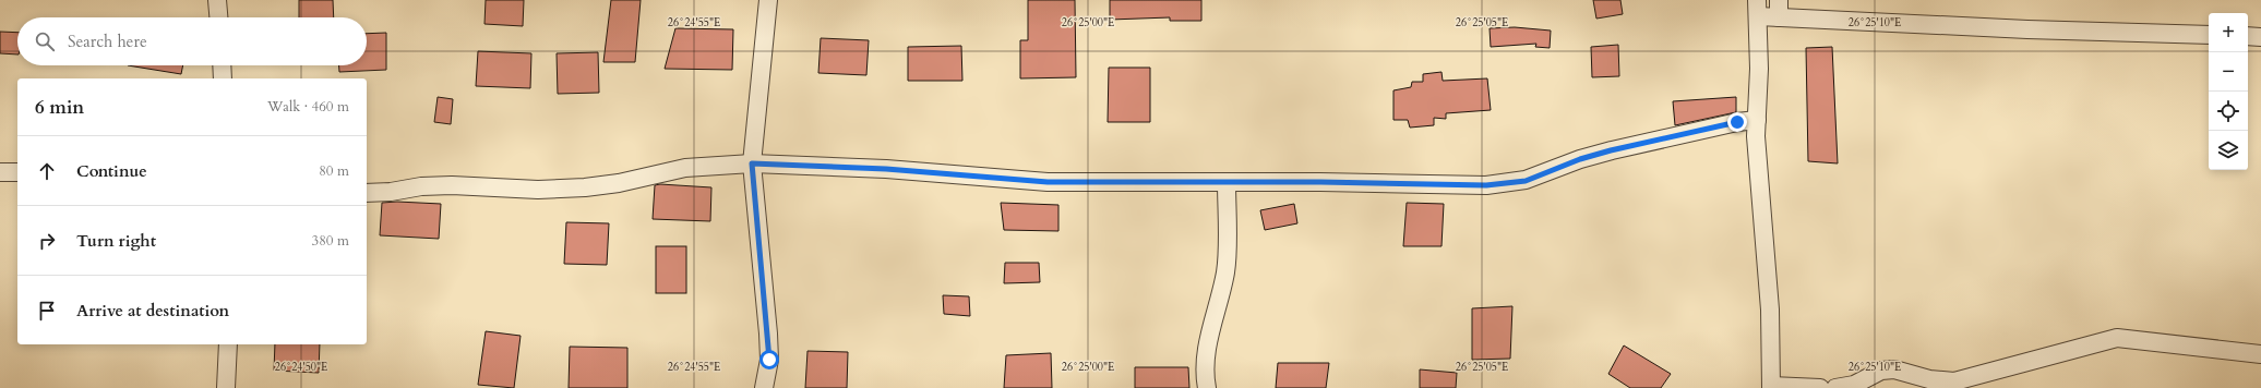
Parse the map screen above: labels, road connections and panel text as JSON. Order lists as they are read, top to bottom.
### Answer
{
  "page": {
    "map_buttons": ["+", "−"],
    "search": "Search here",
    "heading": ["6 min", "Walk · 460 m"],
    "list": [
      ["Continue", "80 m"],
      ["Turn right", "380 m"],
      "Arrive at destination"
    ]
  },
  "coordinates": [
    "26°24'55\"E",
    "26°25'00\"E",
    "26°25'05\"E",
    "26°25'10\"E",
    "26°24'50\"E"
  ]
}
